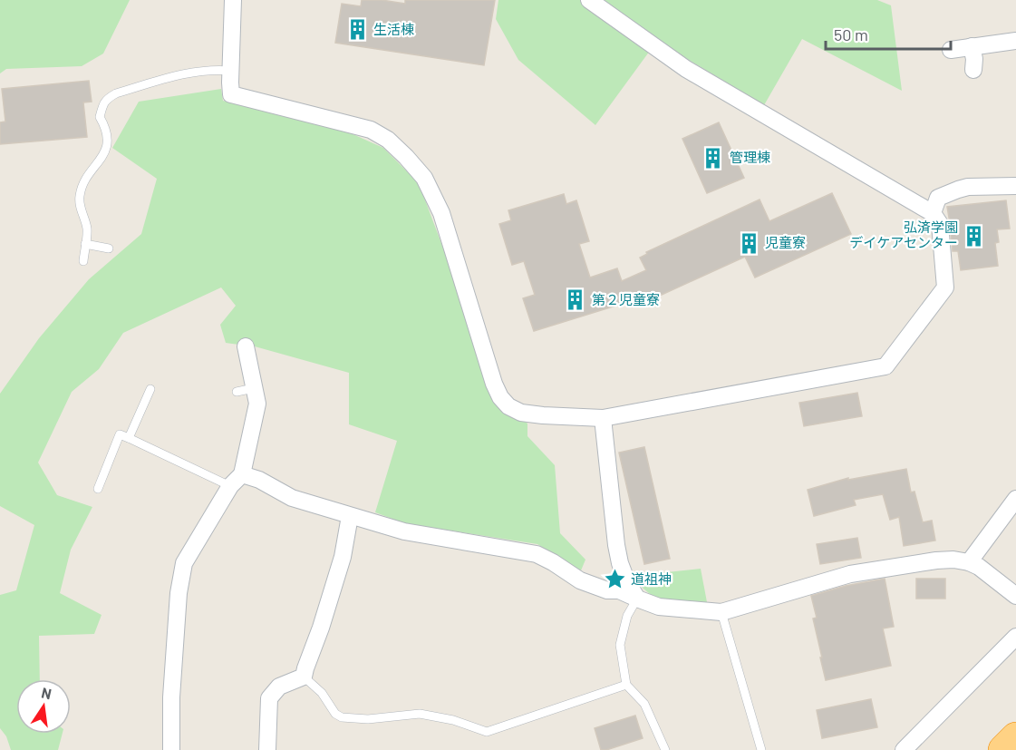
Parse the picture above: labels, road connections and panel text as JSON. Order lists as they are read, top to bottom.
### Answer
{
  "places": {
    "building": [
      "生活棟",
      "管理棟",
      "弘済学園 デイケアセンター",
      "児童寮",
      "第２児童寮"
    ],
    "place": ["道祖神"]
  },
  "scale_bar": "50 m",
  "north": "top"
}
